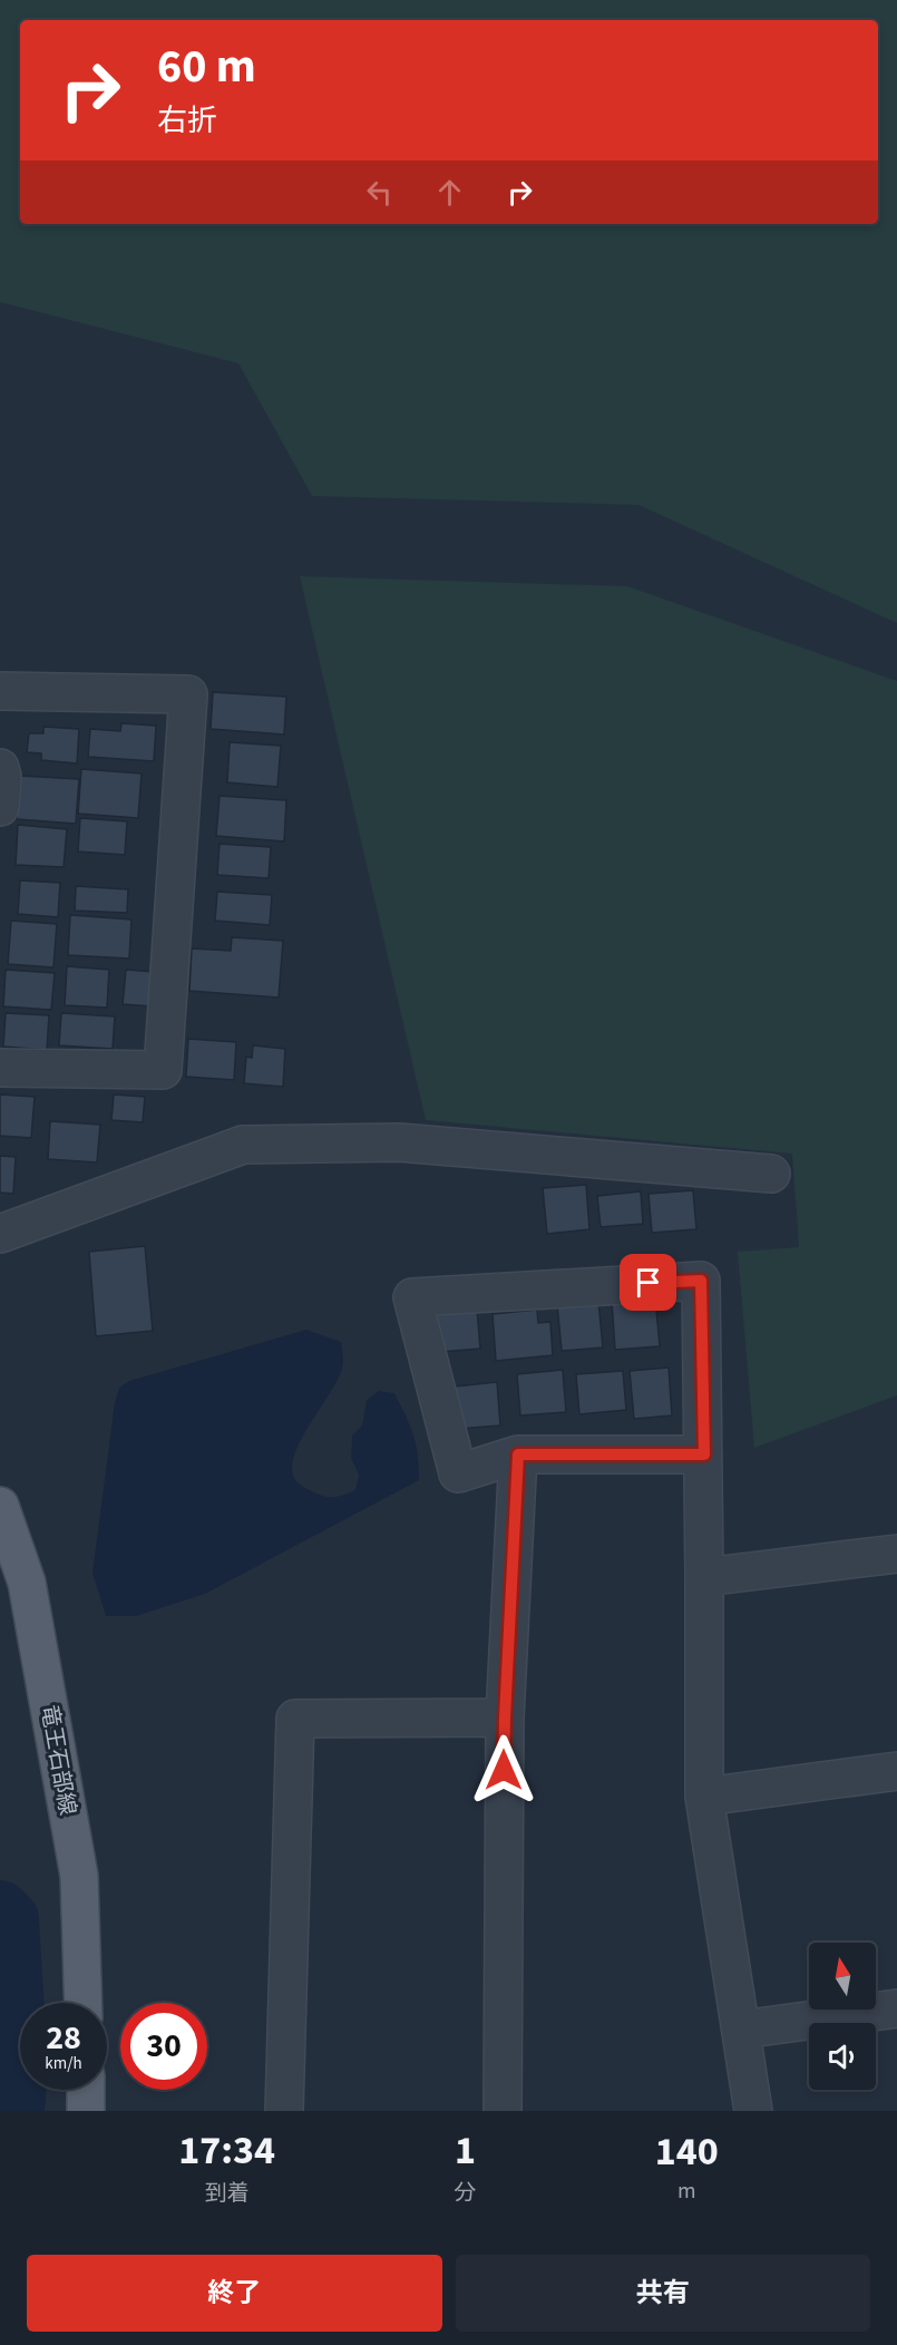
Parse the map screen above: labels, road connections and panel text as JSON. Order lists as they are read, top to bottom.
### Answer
{
  "streets": {
    "main road": ["竜王石部線"]
  },
  "north": "top",
  "page": {
    "turn": ["60 m", "右折"],
    "speed": "28 km/h",
    "limit": "30",
    "eta": [
      "17:34",
      "到着",
      "1",
      "分",
      "140",
      "m"
    ],
    "buttons": ["終了", "共有"]
  }
}
